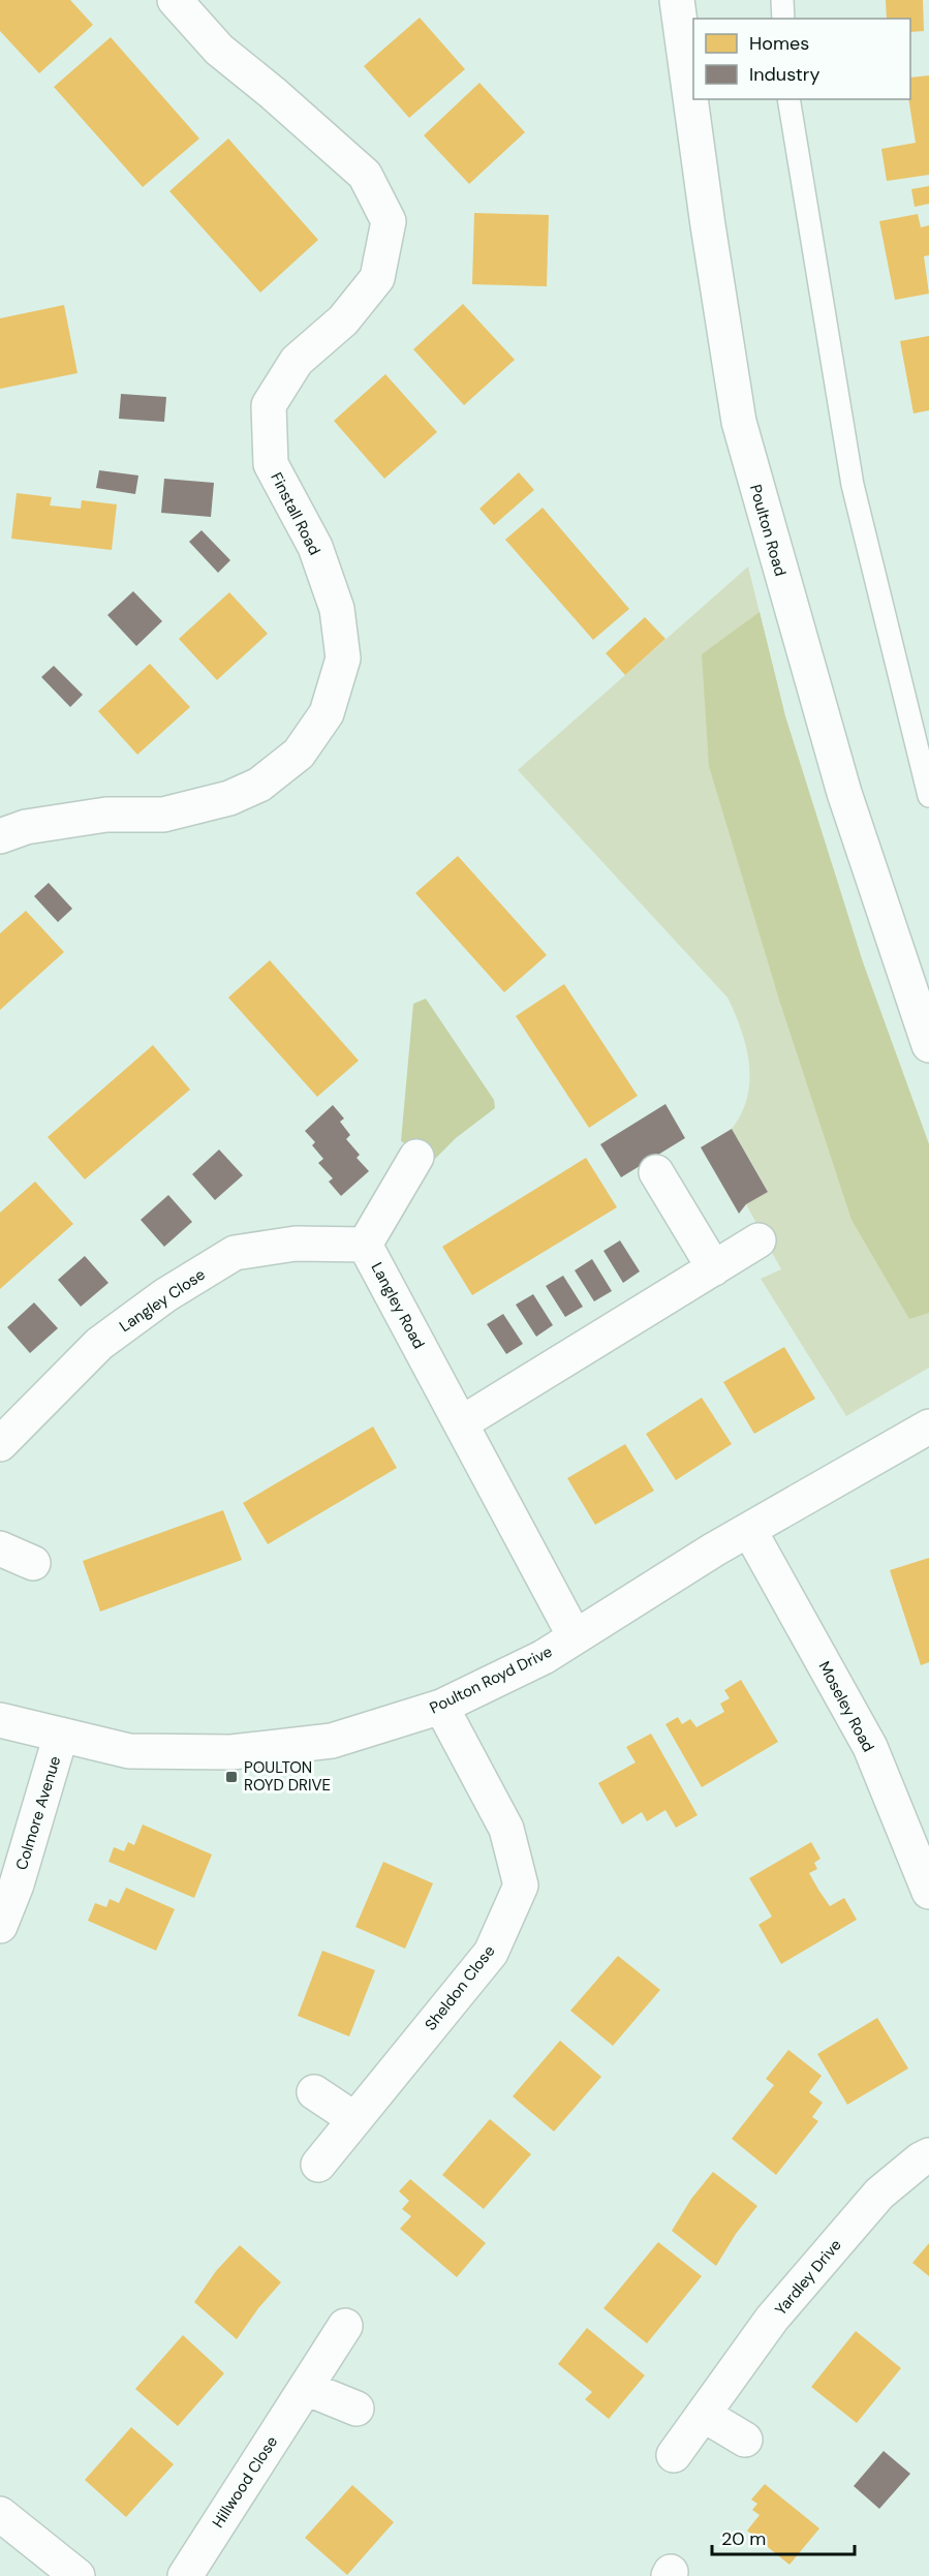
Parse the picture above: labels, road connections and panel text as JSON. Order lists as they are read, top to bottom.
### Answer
{
  "streets": {
    "street": [
      "Finstall Road",
      "Poulton Road",
      "Langley Close",
      "Langley Road",
      "Poulton Royd Drive",
      "Moseley Road",
      "Colmore Avenue",
      "Sheldon Close",
      "Yardley Drive",
      "Hillwood Close"
    ]
  },
  "crossings": [
    ["Langley Close", "Langley Road"],
    ["Langley Road", "Poulton Royd Drive"],
    ["Poulton Royd Drive", "Moseley Road"],
    ["Poulton Royd Drive", "Colmore Avenue"],
    ["Poulton Royd Drive", "Sheldon Close"]
  ],
  "places": {
    "transit": ["POULTON ROYD DRIVE"]
  },
  "legend": ["Homes", "Industry"],
  "scale_bar": "20 m"
}
